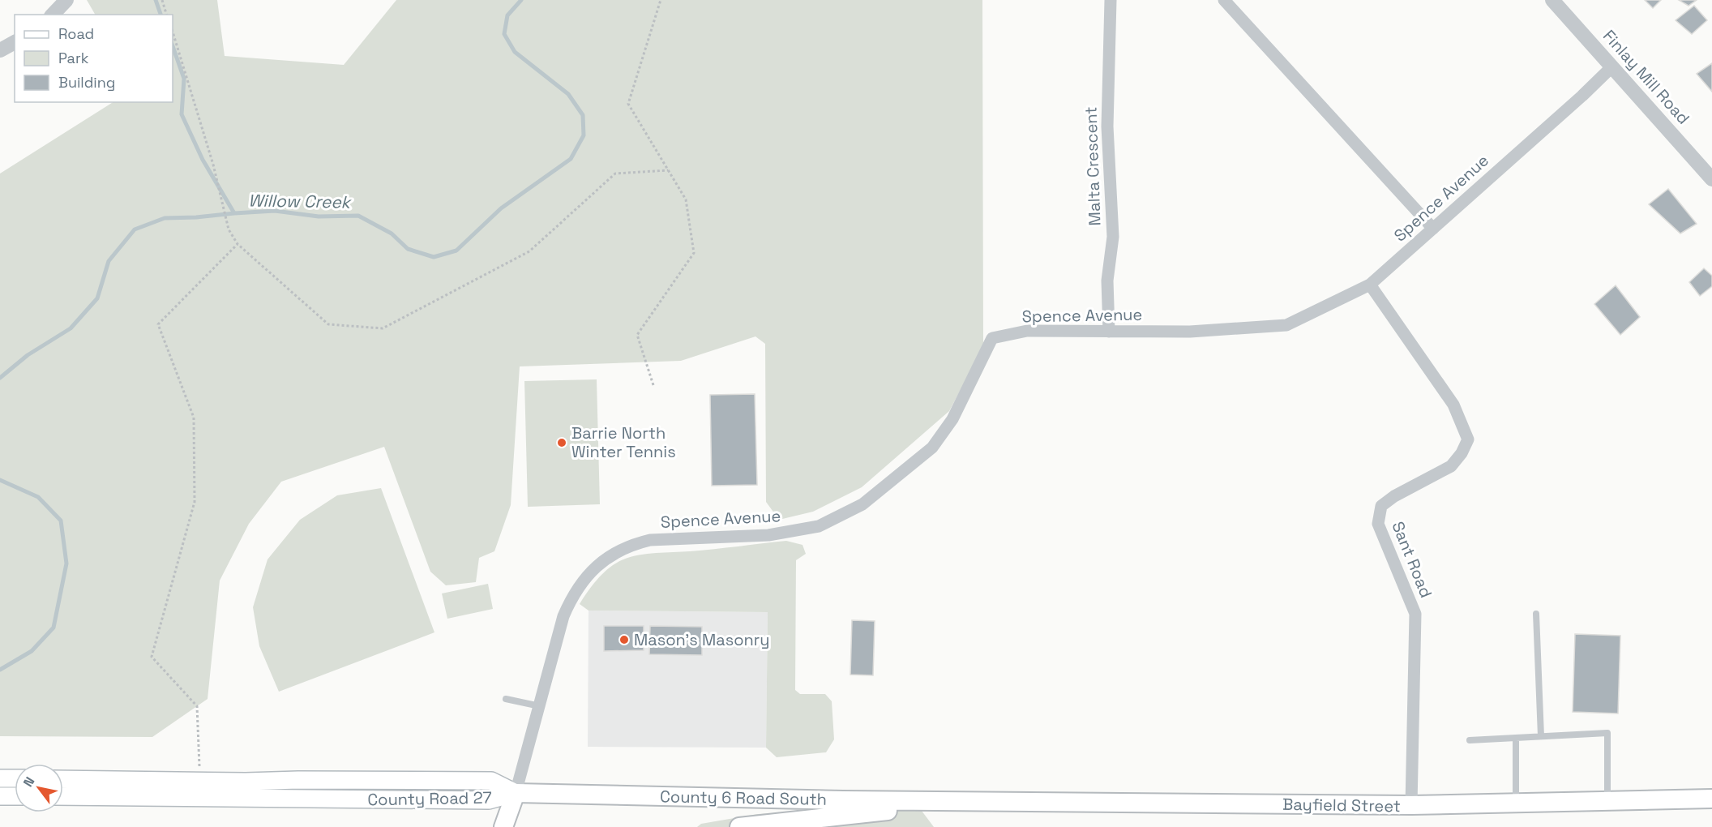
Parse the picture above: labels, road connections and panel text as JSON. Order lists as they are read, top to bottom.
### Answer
{
  "streets": {
    "main road": ["County 6 Road South", "County Road 27", "Bayfield Street"],
    "street": [
      "Finlay Mill Road",
      "Malta Crescent",
      "Spence Avenue",
      "Sant Road"
    ]
  },
  "crossings": [
    ["Finlay Mill Road", "Spence Avenue"],
    ["Malta Crescent", "Spence Avenue"],
    ["Spence Avenue", "Sant Road"],
    ["Spence Avenue", "County 6 Road South"],
    ["Spence Avenue", "County Road 27"],
    ["Sant Road", "Bayfield Street"],
    ["County 6 Road South", "County Road 27"],
    ["County 6 Road South", "Bayfield Street"]
  ],
  "water": ["Willow Creek"],
  "places": ["Barrie North Winter Tennis", "Mason's Masonry"],
  "legend": ["Road", "Park", "Building"],
  "north": "top left"
}
